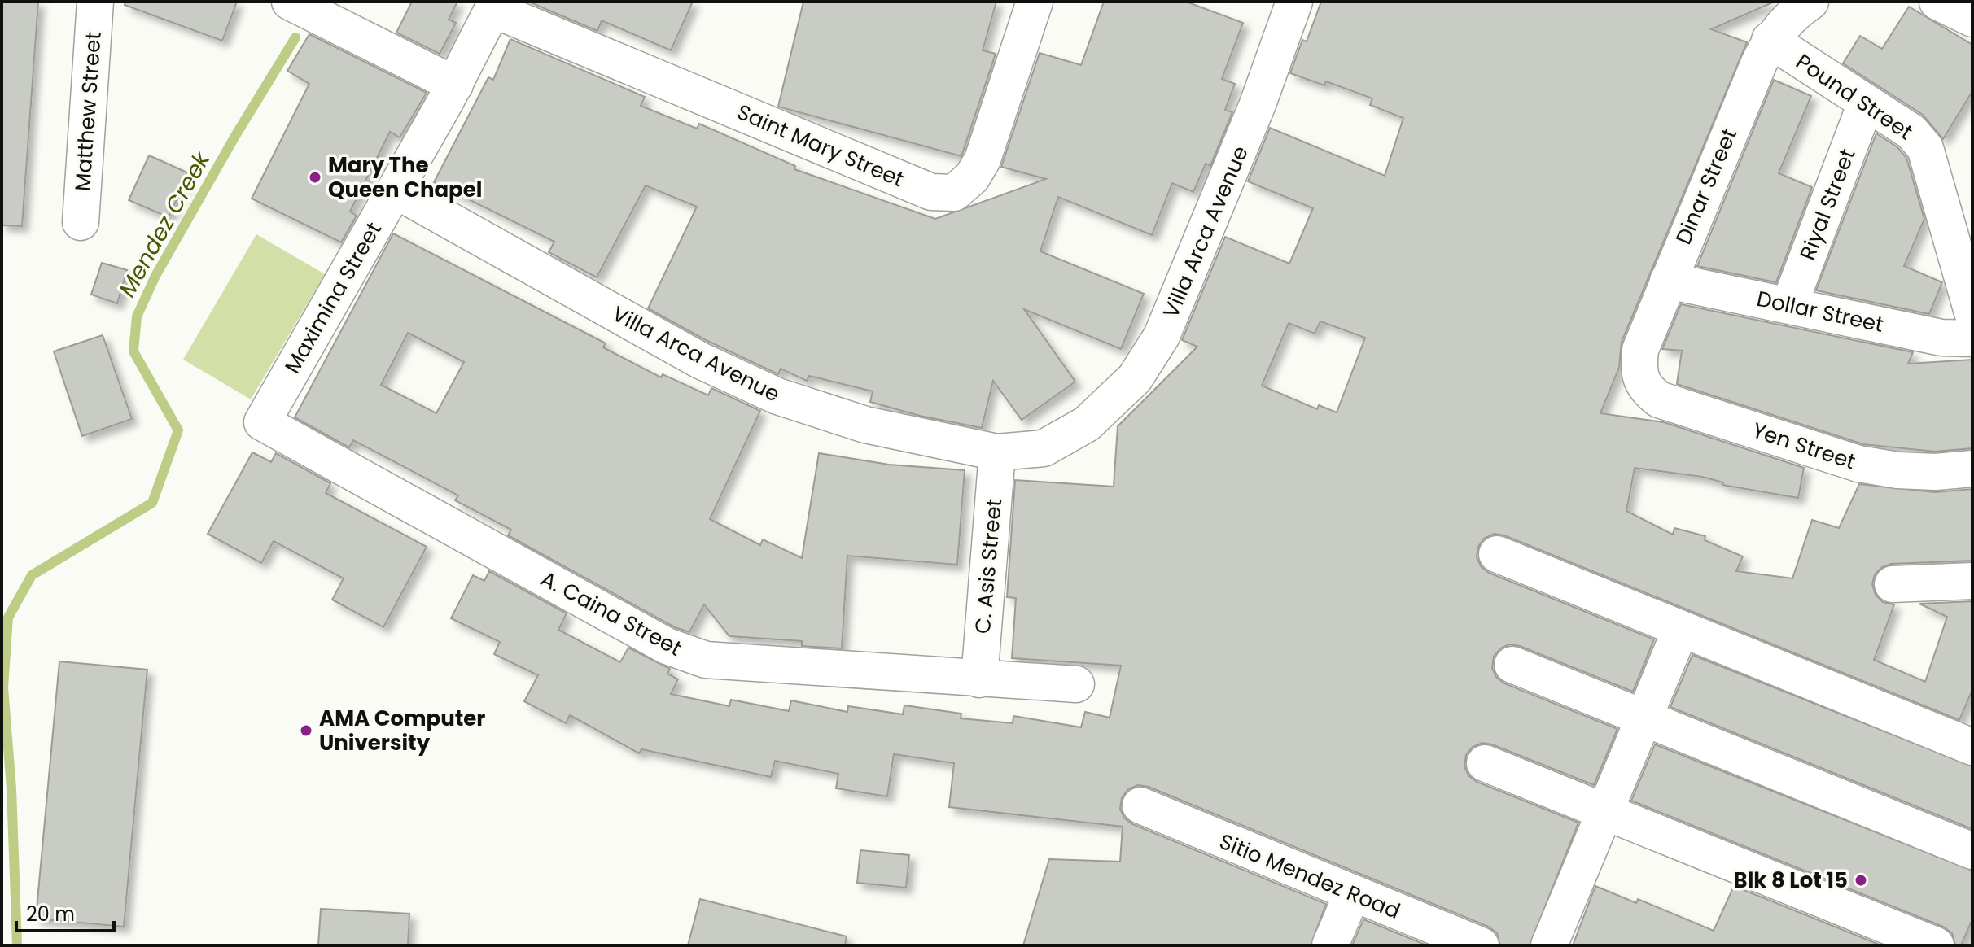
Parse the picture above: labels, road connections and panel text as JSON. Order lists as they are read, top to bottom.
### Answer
{
  "streets": {
    "street": [
      "Pound Street",
      "Matthew Street",
      "Saint Mary Street",
      "Dinar Street",
      "Riyal Street",
      "Villa Arca Avenue",
      "Maximina Street",
      "Dollar Street",
      "Yen Street",
      "C. Asis Street",
      "A. Caina Street",
      "Sitio Mendez Road"
    ]
  },
  "crossings": [
    ["Pound Street", "Dinar Street"],
    ["Pound Street", "Riyal Street"],
    ["Saint Mary Street", "Maximina Street"],
    ["Dinar Street", "Dollar Street"],
    ["Dinar Street", "Yen Street"],
    ["Riyal Street", "Dollar Street"],
    ["Villa Arca Avenue", "Maximina Street"],
    ["Villa Arca Avenue", "C. Asis Street"],
    ["Maximina Street", "A. Caina Street"],
    ["C. Asis Street", "A. Caina Street"]
  ],
  "water": ["Mendez Creek"],
  "places": ["Mary The Queen Chapel", "AMA Computer University", "Blk 8 Lot 15"],
  "scale_bar": "20 m"
}
